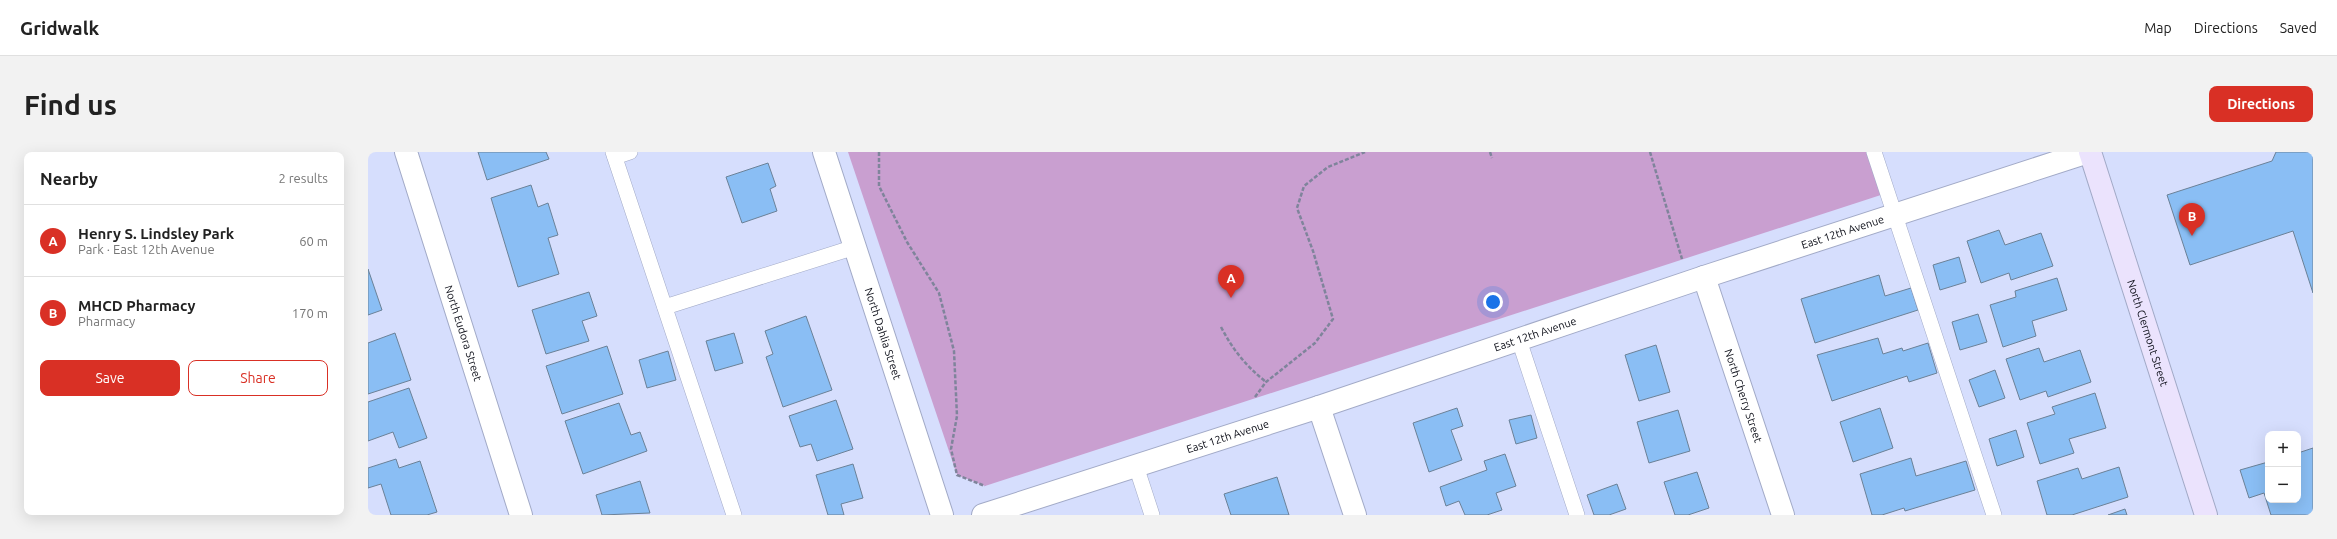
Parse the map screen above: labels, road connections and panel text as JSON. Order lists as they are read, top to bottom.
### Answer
{
  "streets": {
    "street": [
      "East 12th Avenue",
      "North Clermont Street",
      "North Eudora Street",
      "North Dahlia Street",
      "North Cherry Street"
    ]
  },
  "crossings": [
    ["East 12th Avenue", "North Clermont Street"],
    ["East 12th Avenue", "North Cherry Street"]
  ],
  "page": {
    "header": "Gridwalk",
    "nav": ["Map", "Directions", "Saved"],
    "buttons": [
      "Directions",
      ["Save", "Share"]
    ],
    "title": "Find us",
    "heading": ["Nearby", "2 results"],
    "pins": ["B", "A"],
    "list": [
      {
        "mark": "A",
        "name": "Henry S. Lindsley Park",
        "note": "Park · East 12th Avenue",
        "value": "60 m"
      },
      {
        "mark": "B",
        "name": "MHCD Pharmacy",
        "note": "Pharmacy",
        "value": "170 m"
      }
    ],
    "map_buttons": ["+", "−"]
  }
}
